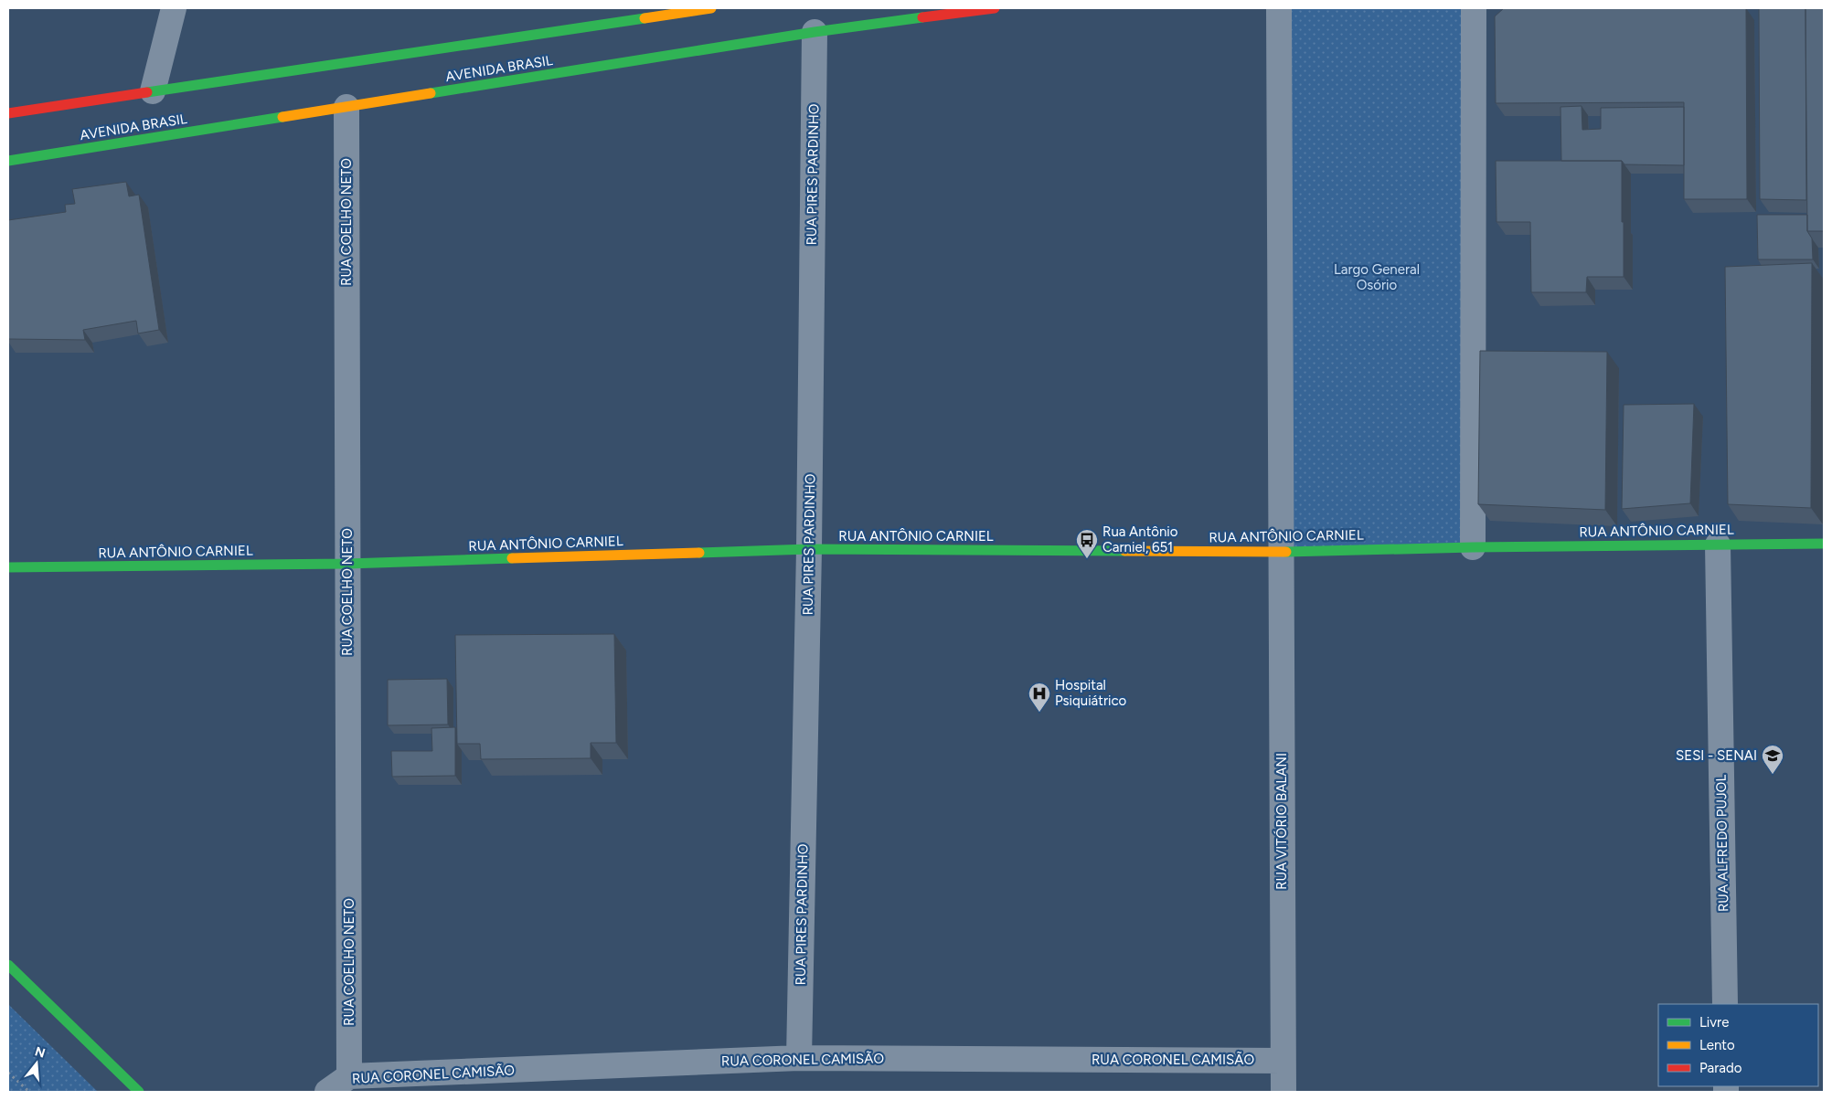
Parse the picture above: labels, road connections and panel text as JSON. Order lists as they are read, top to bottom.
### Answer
{
  "streets": {
    "main road": ["AVENIDA BRASIL", "RUA ANTÔNIO CARNIEL"],
    "street": [
      "RUA PIRES PARDINHO",
      "RUA COELHO NETO",
      "RUA VITÓRIO BALANI",
      "RUA ALFREDO PUJOL",
      "RUA CORONEL CAMISÃO"
    ]
  },
  "crossings": [
    ["AVENIDA BRASIL", "RUA PIRES PARDINHO"],
    ["AVENIDA BRASIL", "RUA COELHO NETO"],
    ["RUA PIRES PARDINHO", "RUA ANTÔNIO CARNIEL"],
    ["RUA PIRES PARDINHO", "RUA CORONEL CAMISÃO"],
    ["RUA COELHO NETO", "RUA ANTÔNIO CARNIEL"],
    ["RUA COELHO NETO", "RUA CORONEL CAMISÃO"],
    ["RUA ANTÔNIO CARNIEL", "RUA VITÓRIO BALANI"],
    ["RUA ANTÔNIO CARNIEL", "RUA ALFREDO PUJOL"],
    ["RUA VITÓRIO BALANI", "RUA CORONEL CAMISÃO"]
  ],
  "parks": ["Largo General Osório"],
  "places": {
    "bus stop": ["Rua Antônio Carniel, 651"],
    "hospital": ["Hospital Psiquiátrico"],
    "school or university": ["SESI - SENAI"]
  },
  "legend": ["Livre", "Lento", "Parado"],
  "north": "top"
}
